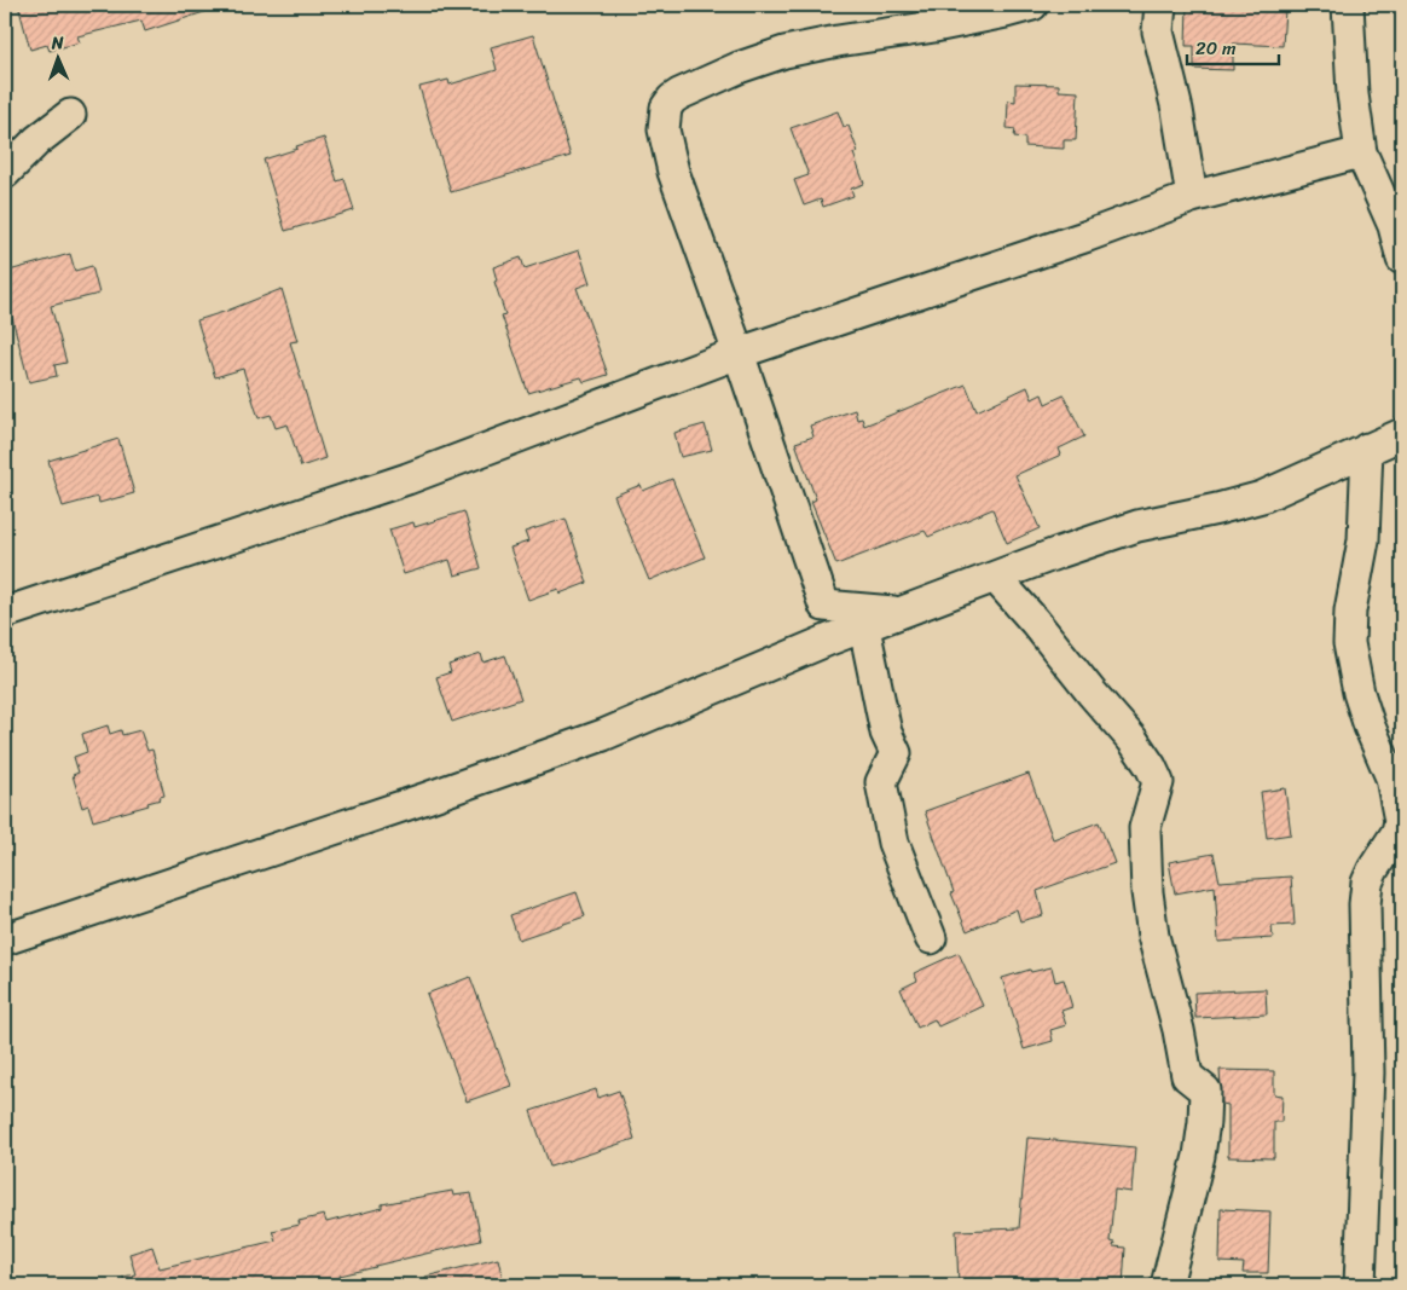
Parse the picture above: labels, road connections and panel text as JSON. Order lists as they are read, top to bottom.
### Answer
{
  "scale_bar": "20 m",
  "north": "top"
}
